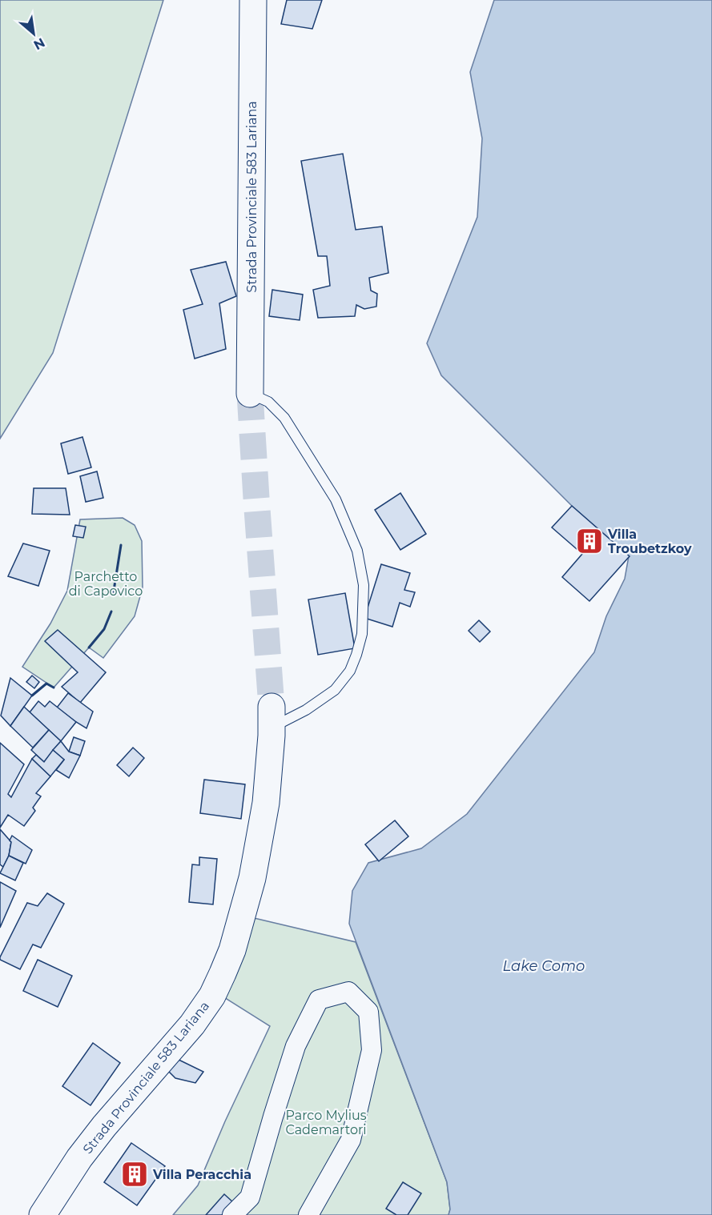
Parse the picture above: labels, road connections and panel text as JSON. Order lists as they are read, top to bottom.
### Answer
{
  "streets": {
    "main road": ["Strada Provinciale 583 Lariana"]
  },
  "water": ["Lake Como"],
  "parks": ["Parchetto di Capovico", "Parco Mylius Cademartori"],
  "places": {
    "building": ["Villa Troubetzkoy", "Villa Peracchia"]
  },
  "north": "bottom right"
}
